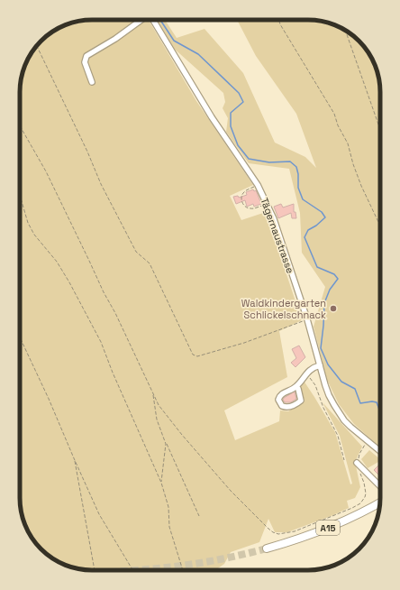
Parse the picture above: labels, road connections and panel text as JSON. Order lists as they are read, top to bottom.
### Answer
{
  "streets": {
    "highway": ["A15"],
    "street": ["Tägernaustrasse"]
  },
  "places": ["Waldkindergarten Schlickelschnack"]
}
